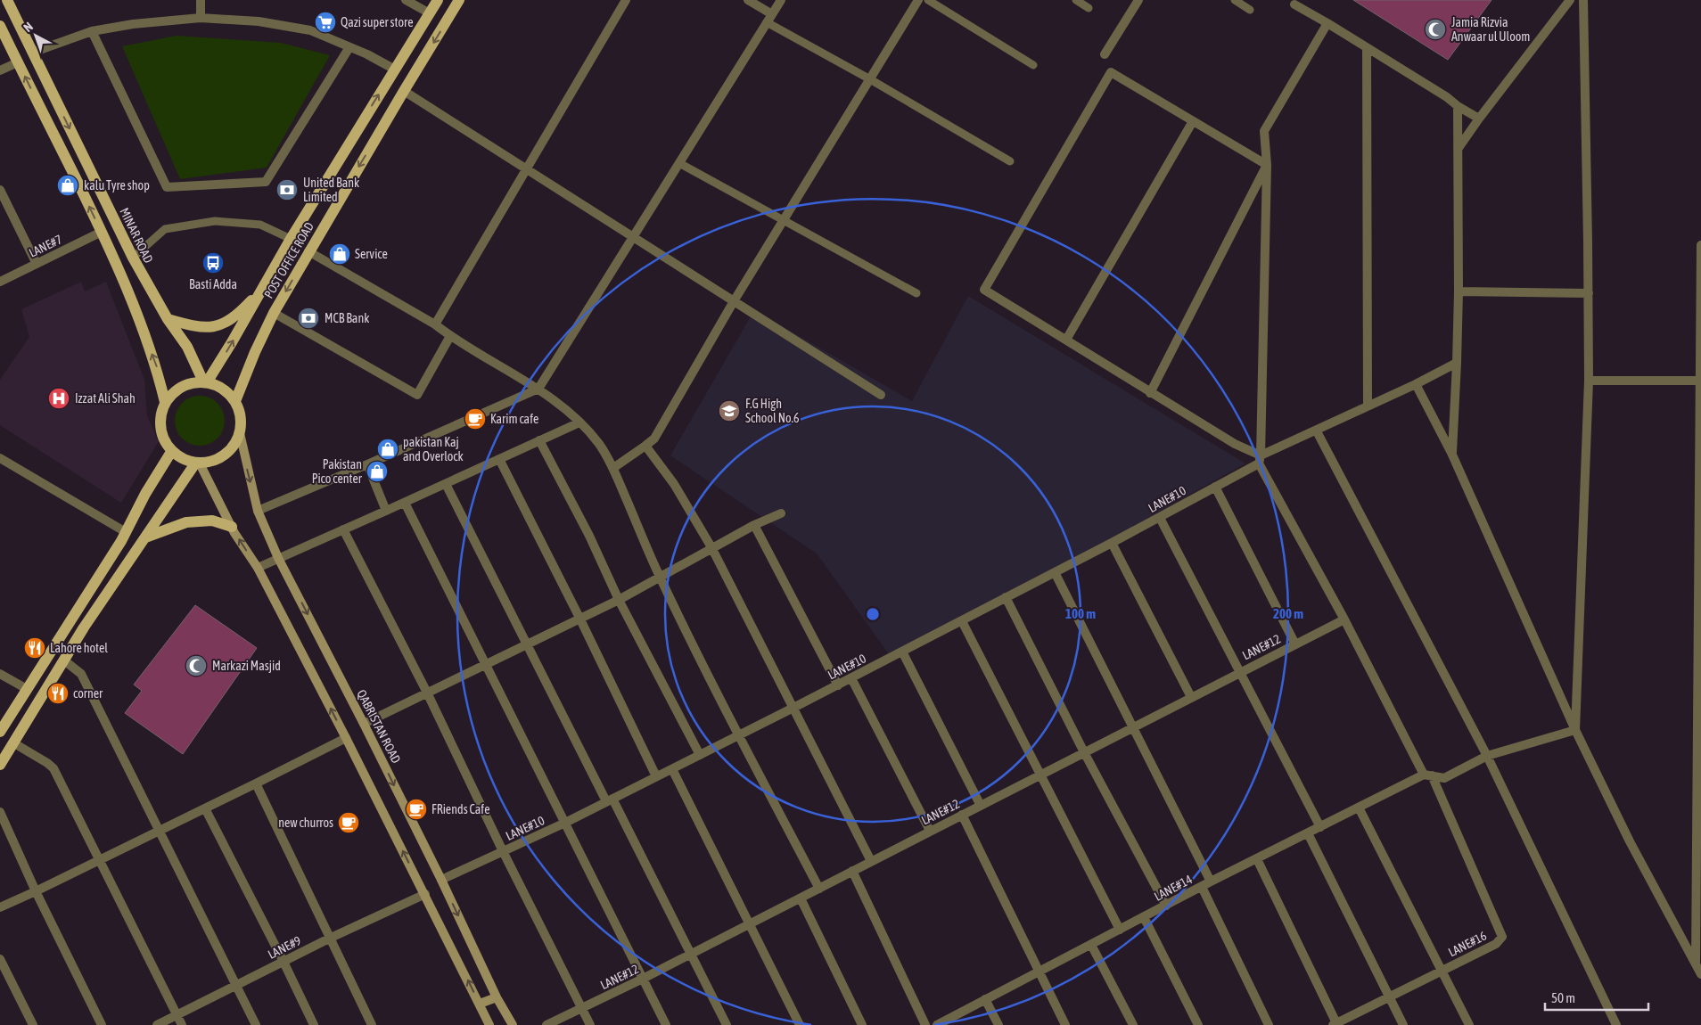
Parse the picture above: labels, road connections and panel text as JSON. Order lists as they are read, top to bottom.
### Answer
{
  "streets": {
    "main road": ["MINAR ROAD", "POST OFFICE ROAD"],
    "street": [
      "LANE#7",
      "LANE#10",
      "LANE#12",
      "QABRISTAN ROAD",
      "LANE#14",
      "LANE#16",
      "LANE#9"
    ]
  },
  "crossings": [
    ["MINAR ROAD", "POST OFFICE ROAD"],
    ["MINAR ROAD", "QABRISTAN ROAD"],
    ["POST OFFICE ROAD", "QABRISTAN ROAD"],
    ["LANE#10", "QABRISTAN ROAD"],
    ["LANE#14", "LANE#16"]
  ],
  "places": {
    "supermarket": ["Qazi super store"],
    "mosque": ["Jamia Rizvia Anwaar ul Uloom", "Markazi Masjid"],
    "shop": [
      "kalu Tyre shop",
      "Service",
      "pakistan Kaj and Overlock",
      "Pakistan Pico center"
    ],
    "bank": ["United Bank Limited", "MCB Bank"],
    "bus stop": ["Basti Adda"],
    "hospital": ["Izzat Ali Shah"],
    "school or university": ["F.G High School No.6"],
    "cafe": ["Karim cafe", "FRiends Cafe", "new churros"],
    "restaurant": ["Lahore hotel", "corner"]
  },
  "scale_bar": "50 m",
  "north": "top left",
  "rings": ["100 m", "200 m"]
}
